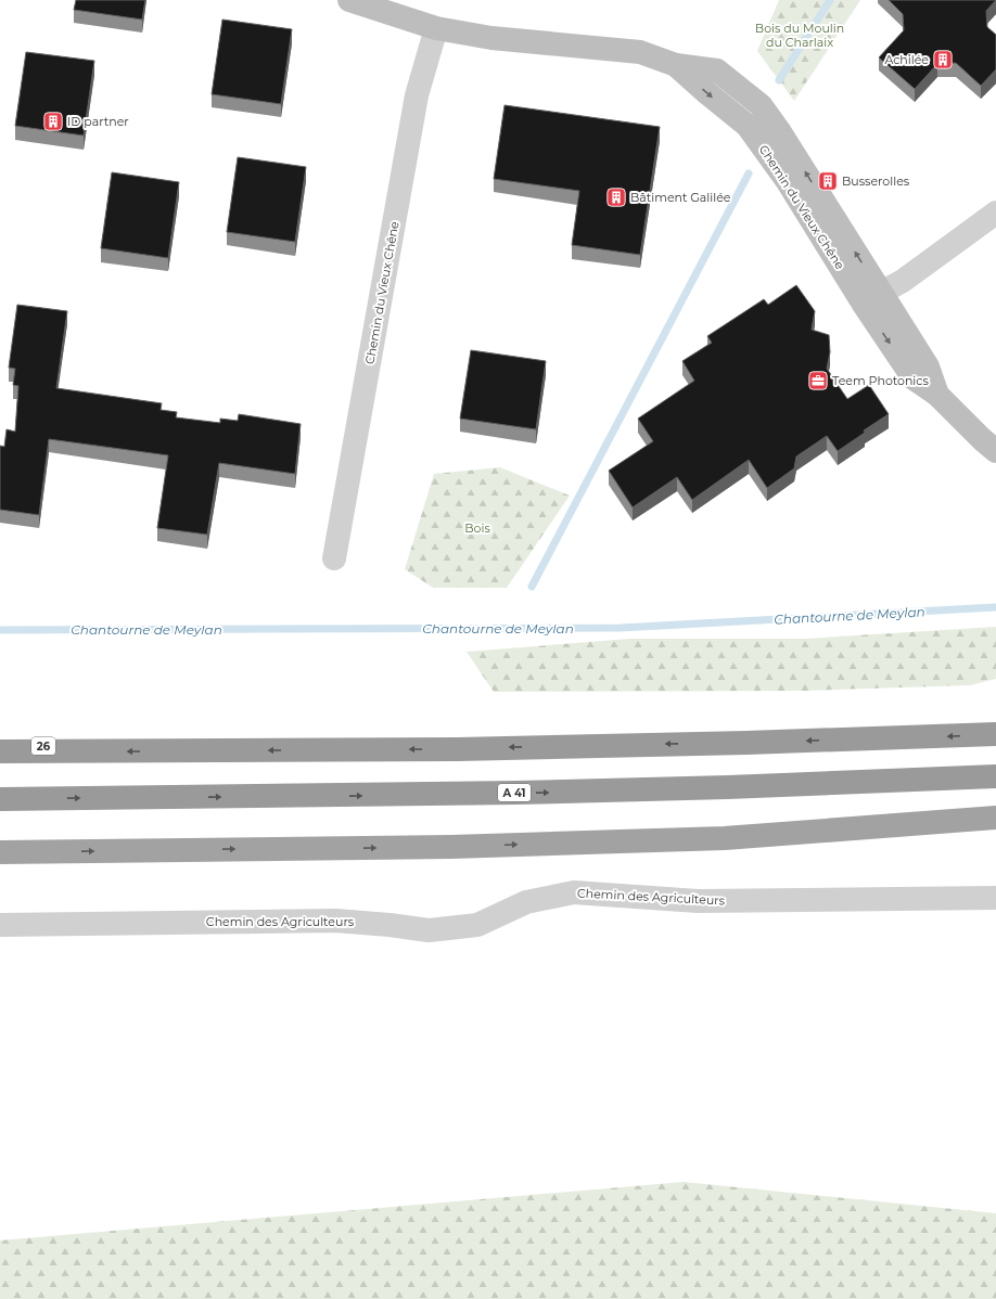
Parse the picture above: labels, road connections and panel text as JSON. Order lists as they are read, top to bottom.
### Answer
{
  "streets": {
    "highway": ["26", "A 41"],
    "main road": ["Chemin du Vieux Chêne"],
    "street": ["Chemin des Agriculteurs"]
  },
  "water": ["Chantourne de Meylan"],
  "parks": ["Bois du Moulin du Charlaix", "Bois"],
  "places": {
    "building": [
      "Achilée",
      "ID partner",
      "Busserolles",
      "Bâtiment Galilée"
    ],
    "office": ["Teem Photonics"]
  }
}
